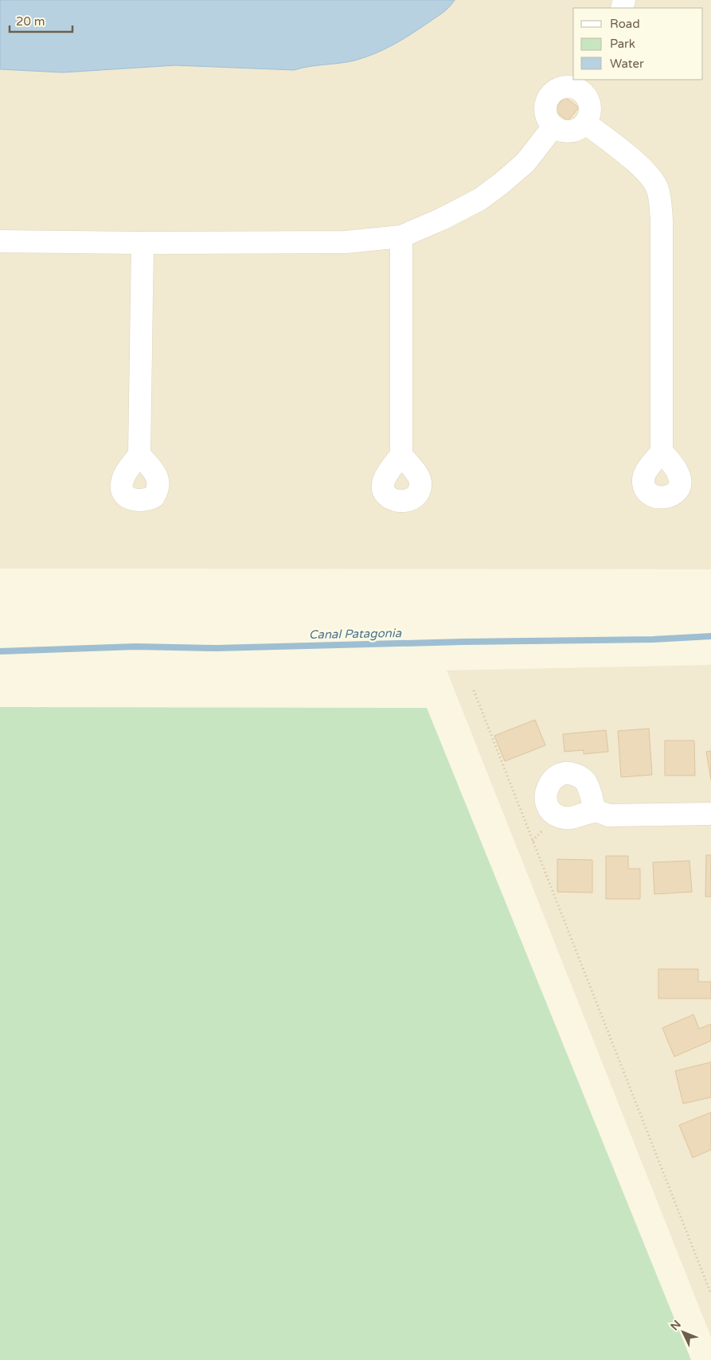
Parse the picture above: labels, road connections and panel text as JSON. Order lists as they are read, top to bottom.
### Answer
{
  "water": ["Canal Patagonia"],
  "legend": ["Road", "Park", "Water"],
  "scale_bar": "20 m",
  "north": "top left"
}
